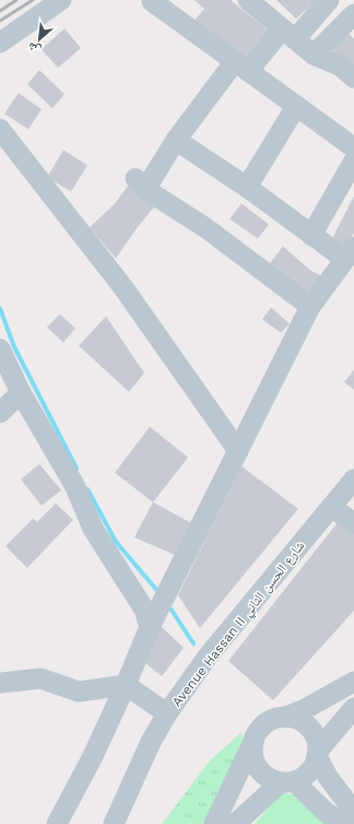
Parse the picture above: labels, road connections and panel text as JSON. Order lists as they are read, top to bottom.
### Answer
{
  "streets": {
    "street": ["Avenue Hassan II شارع الحسن الثاني"]
  },
  "north": "bottom left"
}
